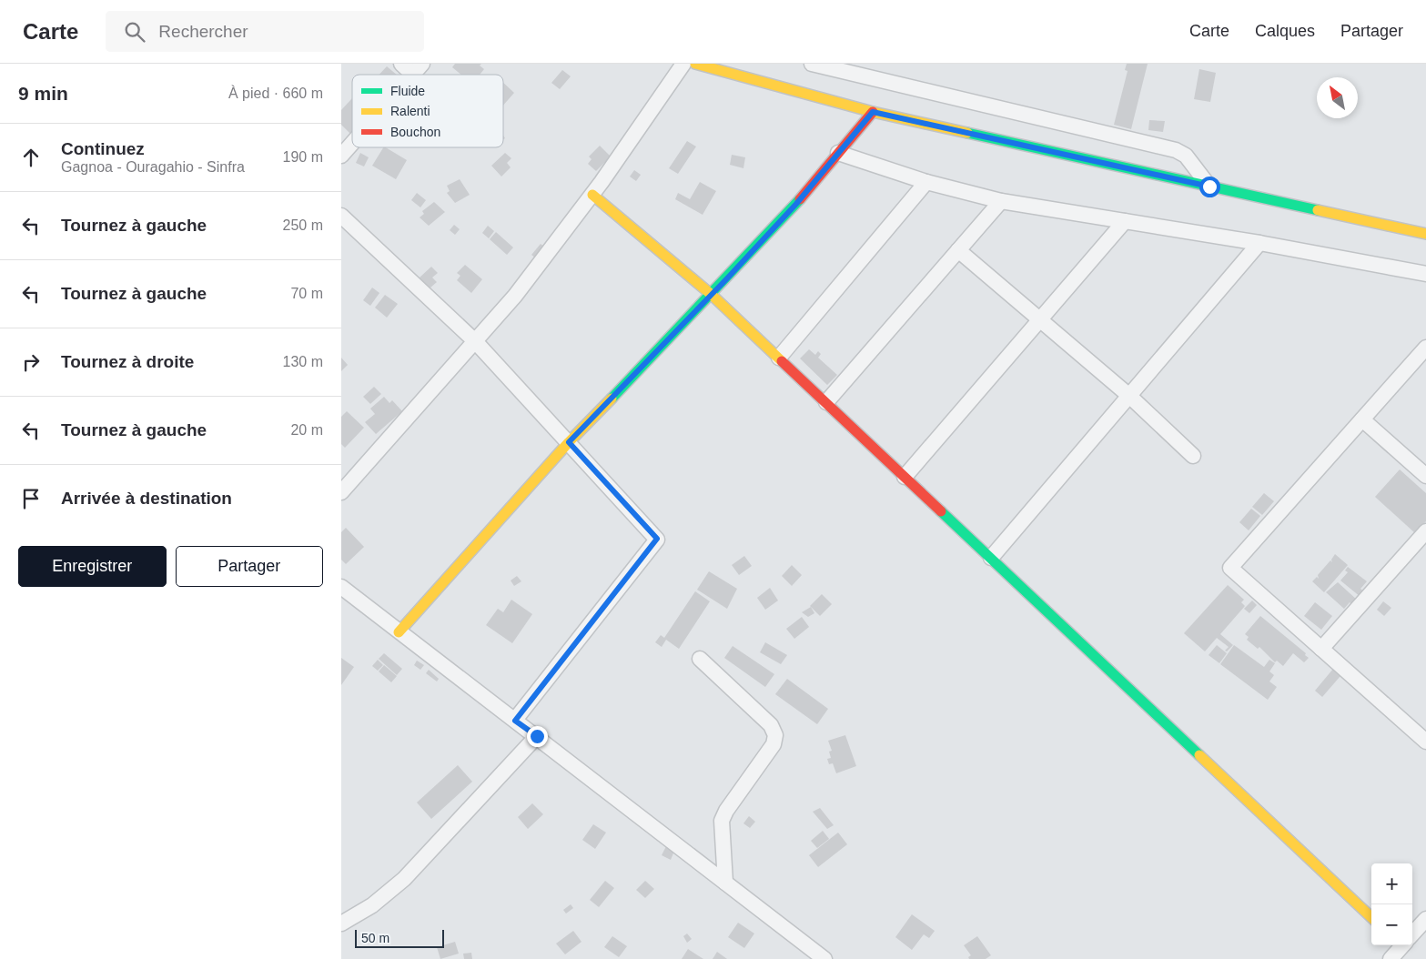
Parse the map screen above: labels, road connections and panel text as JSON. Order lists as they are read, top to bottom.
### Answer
{
  "legend": ["Fluide", "Ralenti", "Bouchon"],
  "scale_bar": "50 m",
  "north": "top left",
  "page": {
    "header": "Carte",
    "search": "Rechercher",
    "nav": ["Carte", "Calques", "Partager"],
    "heading": ["9 min", "À pied · 660 m"],
    "list": [
      ["Continuez", "Gagnoa - Ouragahio - Sinfra", "190 m"],
      ["Tournez à gauche", "250 m"],
      ["Tournez à gauche", "70 m"],
      ["Tournez à droite", "130 m"],
      ["Tournez à gauche", "20 m"],
      "Arrivée à destination"
    ],
    "buttons": ["Enregistrer", "Partager"],
    "map_buttons": ["+", "−"],
    "scale": "50 m"
  }
}
